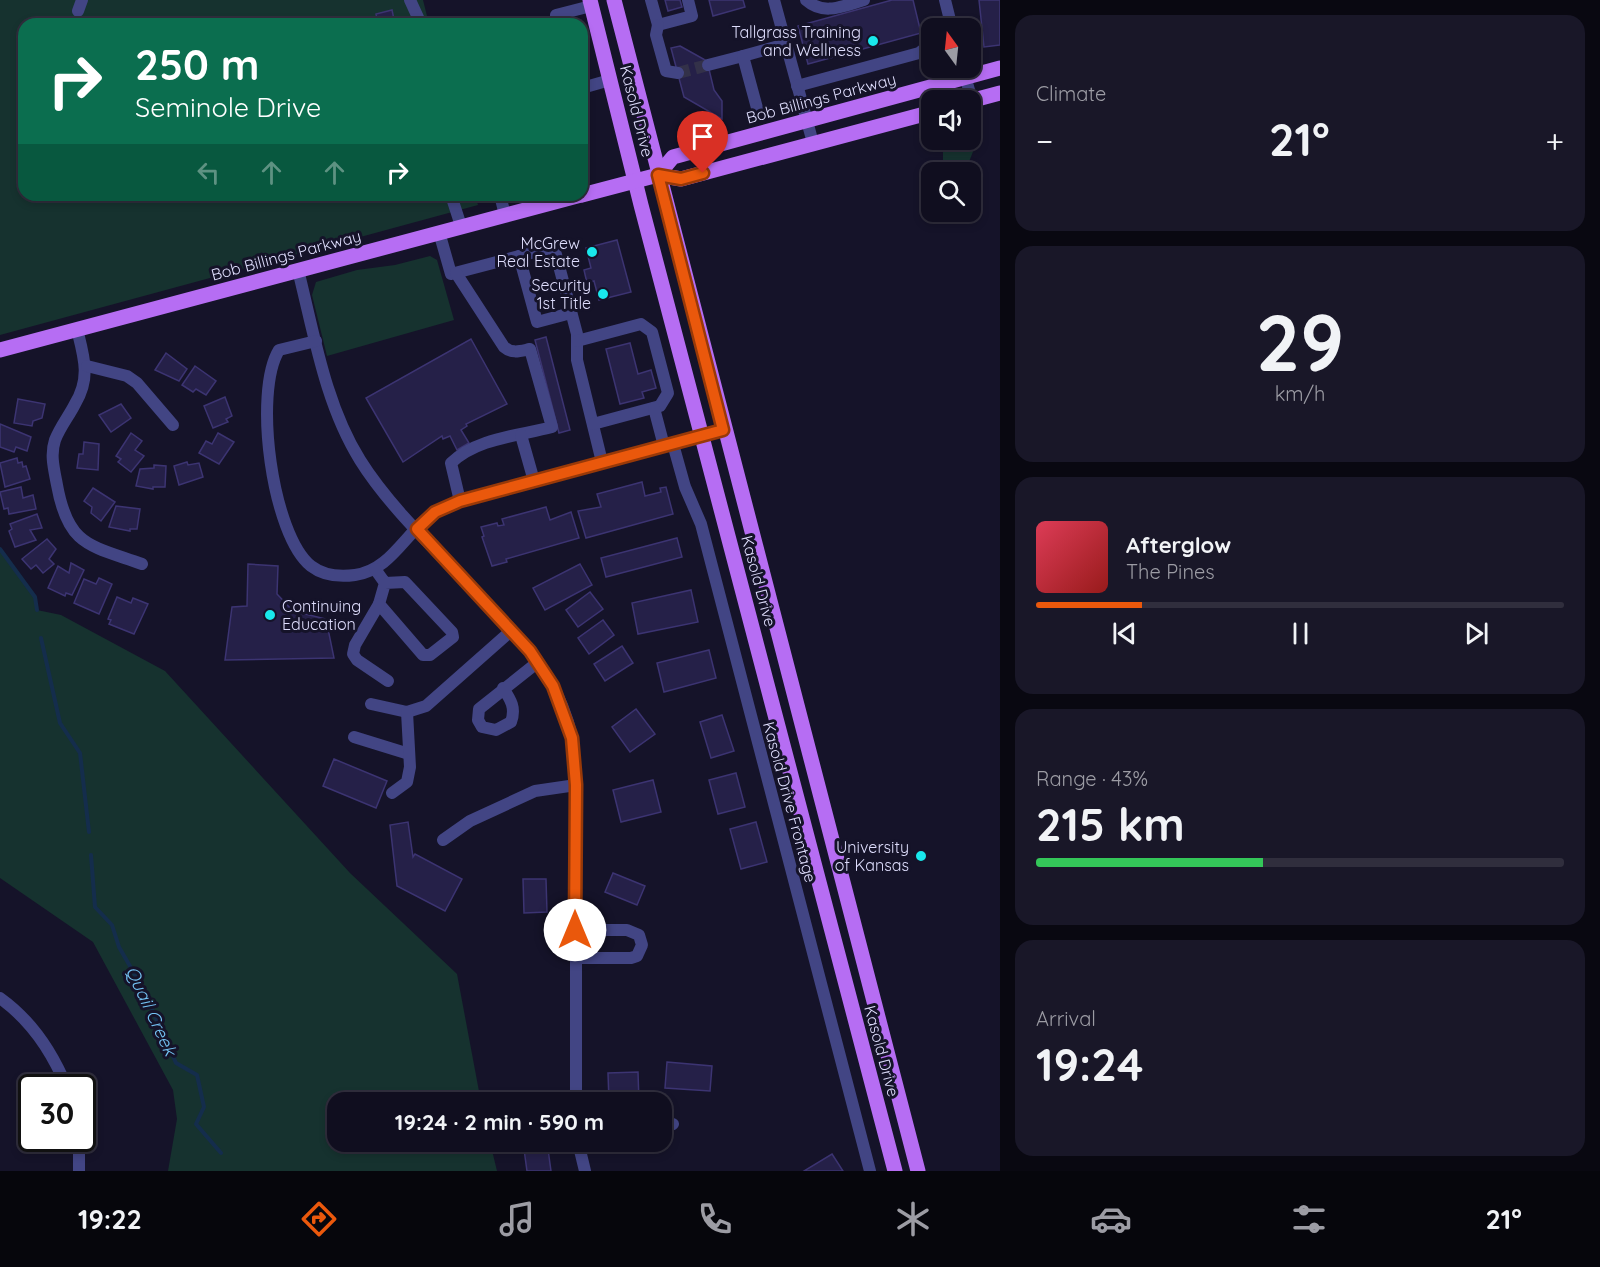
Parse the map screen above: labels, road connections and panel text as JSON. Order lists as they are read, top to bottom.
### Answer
{
  "streets": {
    "main road": ["Bob Billings Parkway", "Kasold Drive"],
    "street": ["Kasold Drive Frontage"]
  },
  "crossings": [
    ["Bob Billings Parkway", "Kasold Drive"]
  ],
  "water": ["Quail Creek"],
  "places": [
    "Tallgrass Training and Wellness",
    "McGrew Real Estate",
    "Security 1st Title",
    "Continuing Education",
    "University of Kansas"
  ],
  "north": "top",
  "page": {
    "tile": [
      "Climate",
      ["29", "km/h"],
      ["Range · 43%", "215 km"],
      ["Arrival", "19:24"]
    ],
    "turn": ["250 m", "Seminole Drive"],
    "heat": ["−", "21°", "+"],
    "song": ["Afterglow", "The Pines"],
    "limit": "30",
    "trip": "19:24 · 2 min · 590 m",
    "tabs": ["19:22", "21°"]
  }
}
